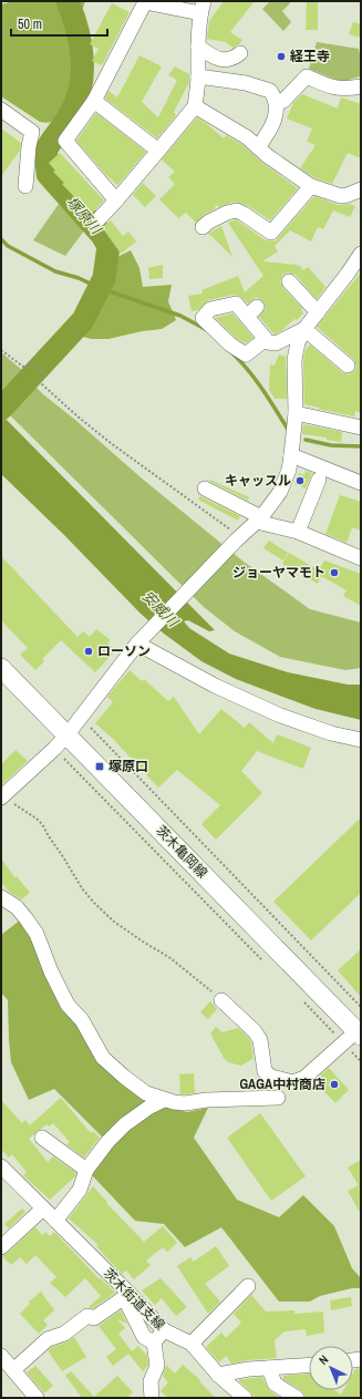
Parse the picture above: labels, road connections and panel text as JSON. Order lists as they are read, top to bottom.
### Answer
{
  "streets": {
    "main road": ["茨木亀岡線"],
    "street": ["茨木街道支線"]
  },
  "water": ["塚原川", "安威川"],
  "places": {
    "other": [
      "経王寺",
      "キャッスル",
      "ジョーヤマモト",
      "ローソン",
      "GAGA中村商店"
    ],
    "transit": ["塚原口"]
  },
  "scale_bar": "50 m",
  "north": "top left"
}
